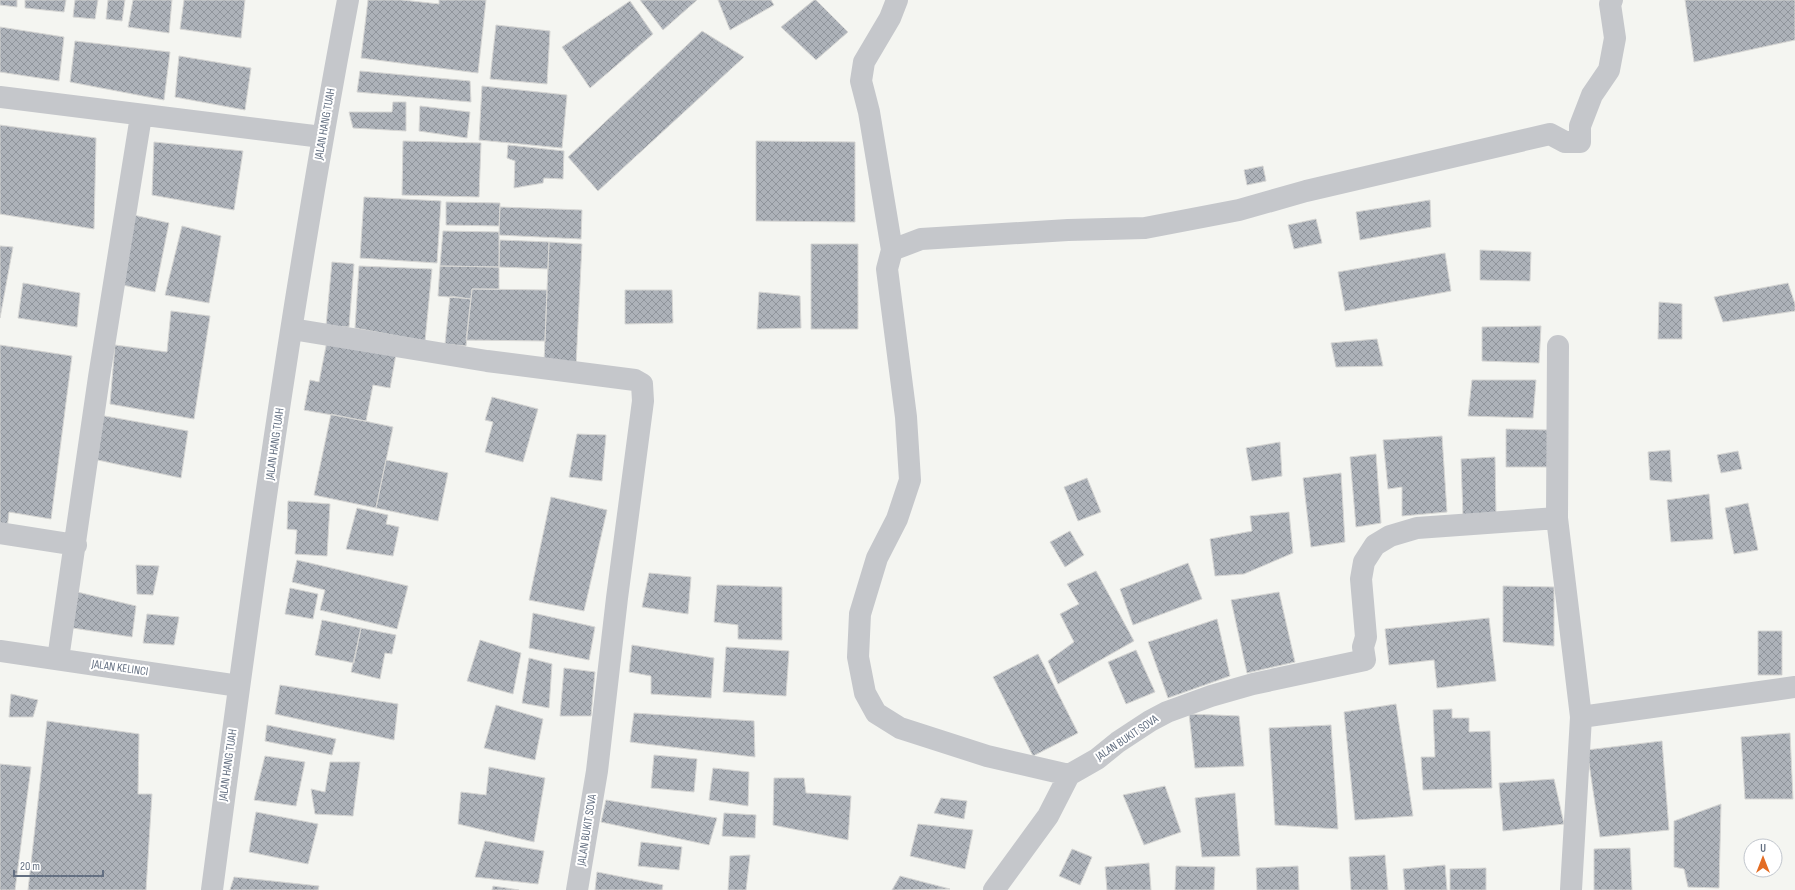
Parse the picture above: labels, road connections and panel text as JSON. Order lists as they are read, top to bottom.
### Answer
{
  "streets": {
    "street": ["JALAN HANG TUAH", "JALAN KELINCI", "JALAN BUKIT SOVA"]
  },
  "crossings": [
    ["JALAN HANG TUAH", "JALAN KELINCI"],
    ["JALAN HANG TUAH", "JALAN BUKIT SOVA"]
  ],
  "scale_bar": "20 m",
  "north": "top"
}
